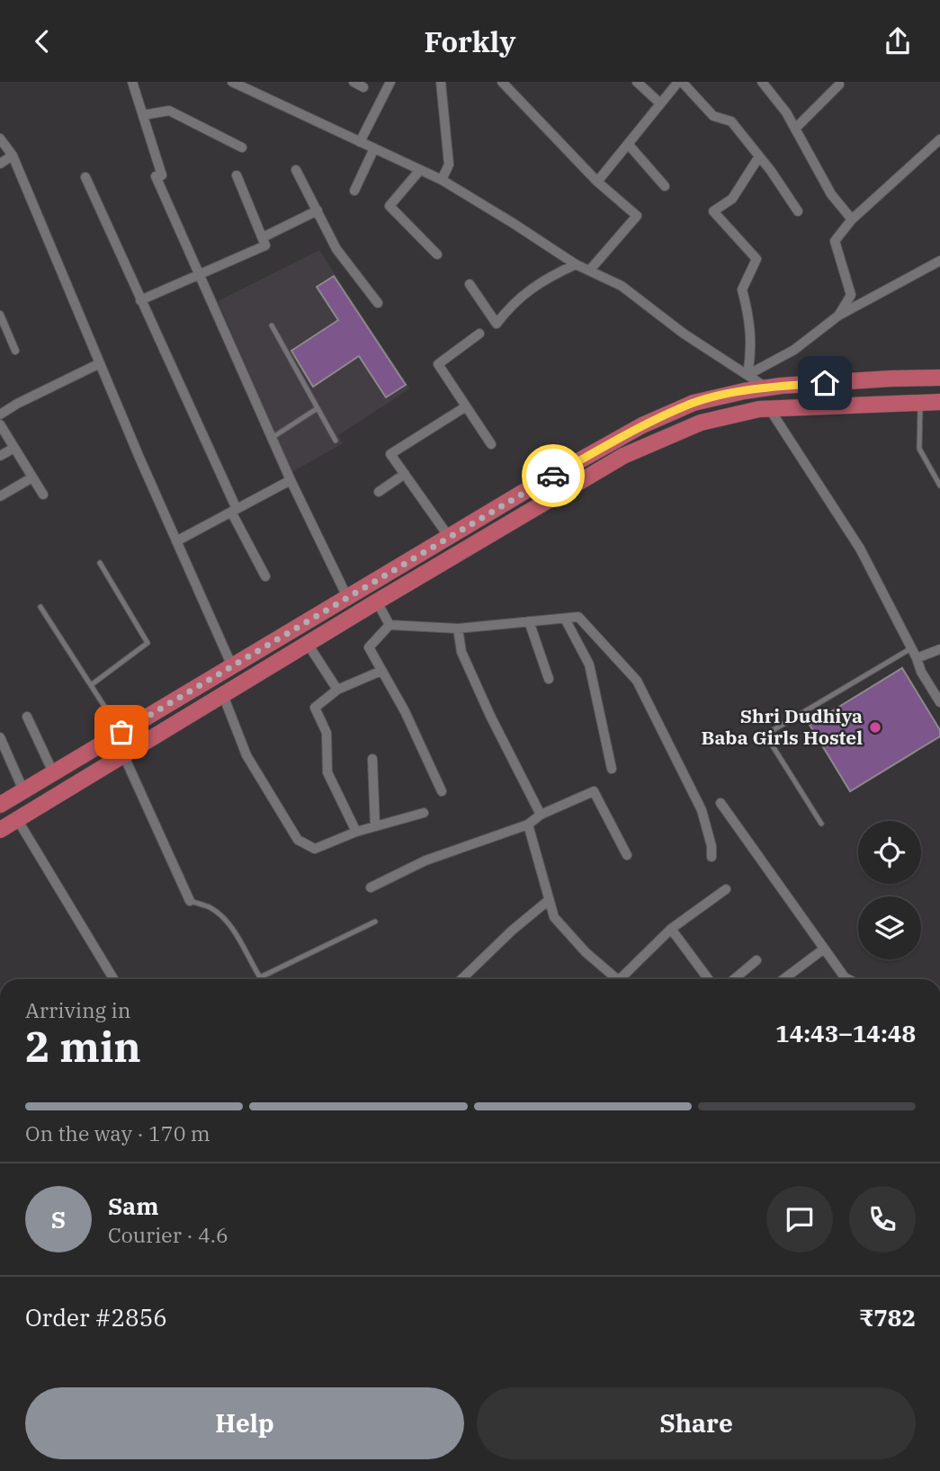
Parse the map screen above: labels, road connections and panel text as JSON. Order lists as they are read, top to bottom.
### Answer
{
  "places": ["Shri Dudhiya Baba Girls Hostel"],
  "page": {
    "header": "Forkly",
    "heading": ["2 min", "Arriving in", "14:43–14:48"],
    "panel": [
      "Sam",
      "Courier · 4.6",
      "Order #2856",
      "₹782"
    ],
    "bar": "On the way · 170 m",
    "round": "S",
    "buttons": ["Help", "Share"]
  }
}
